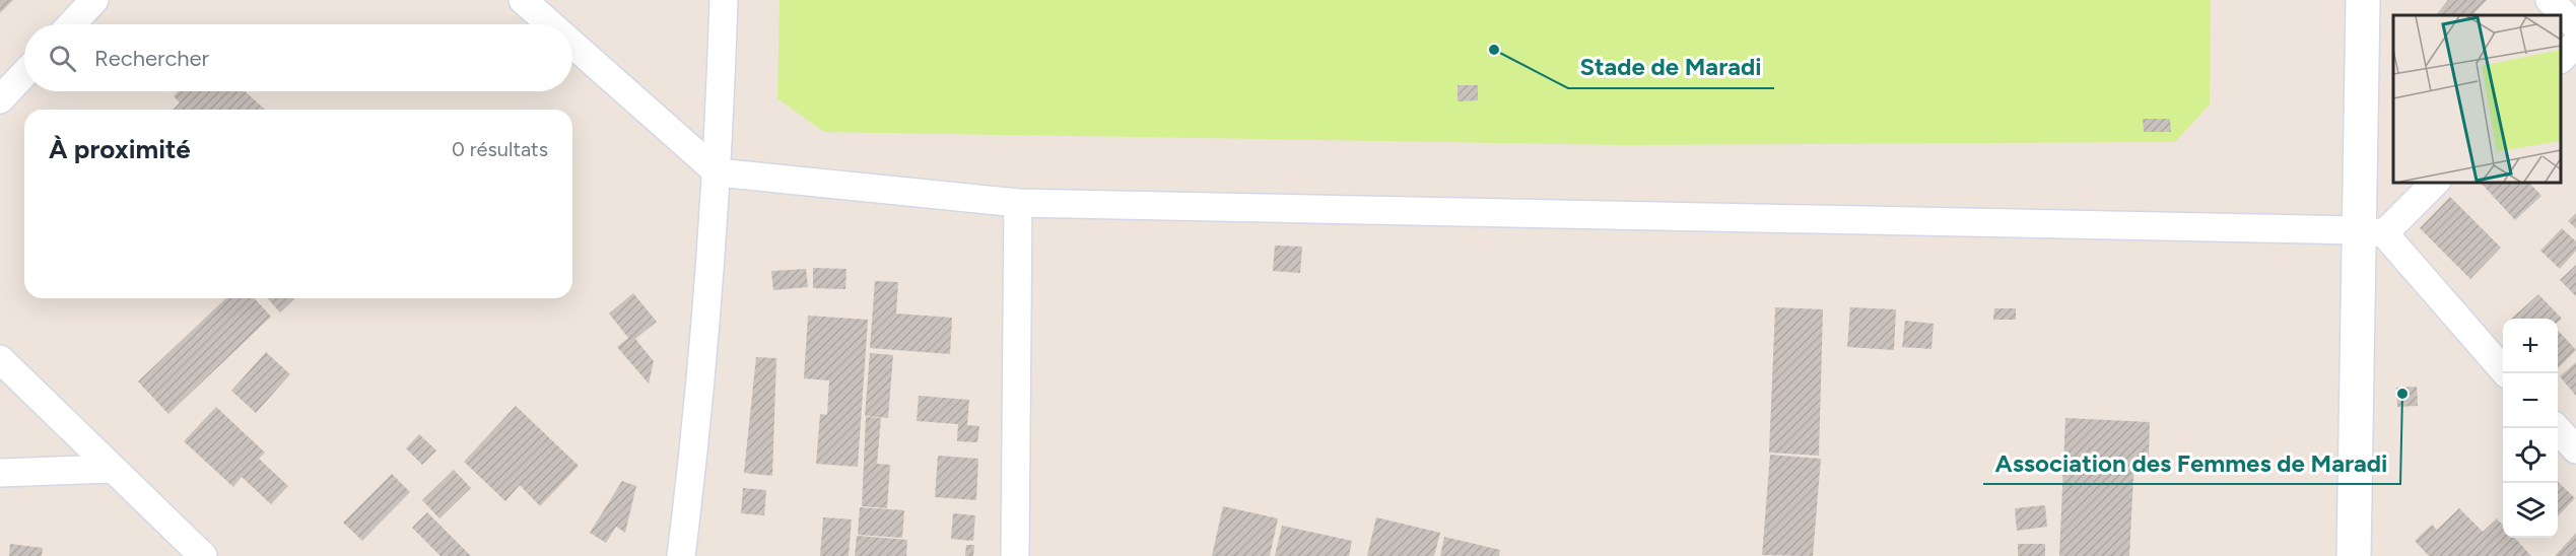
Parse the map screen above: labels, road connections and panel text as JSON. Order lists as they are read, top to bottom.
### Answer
{
  "places": ["Stade de Maradi", "Association des Femmes de Maradi"],
  "page": {
    "search": "Rechercher",
    "heading": ["À proximité", "0 résultats"],
    "map_buttons": ["+", "−"]
  }
}
